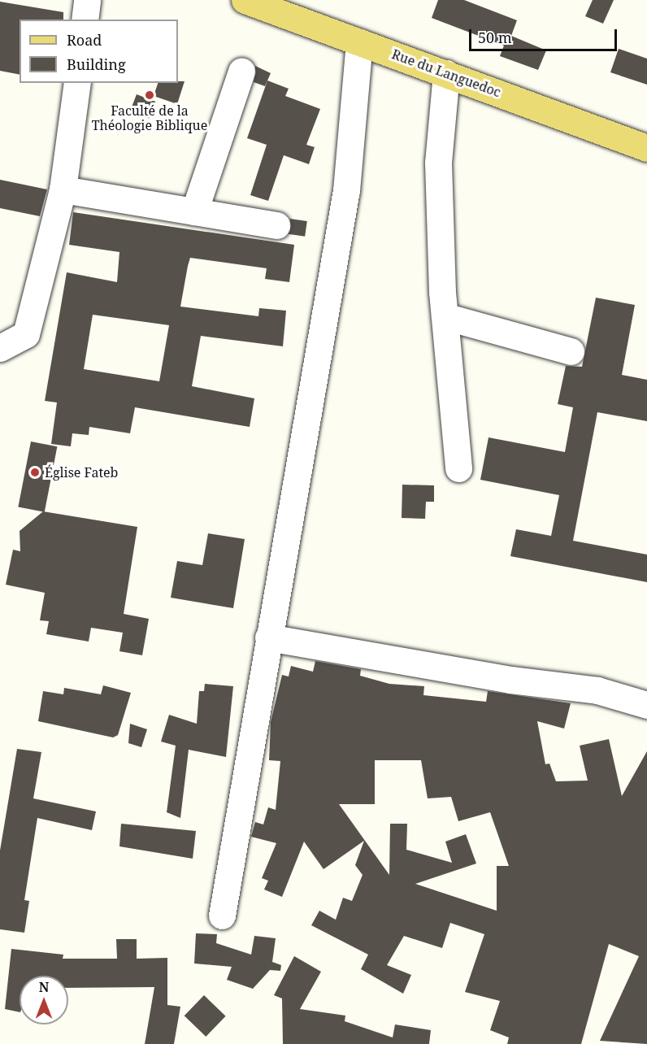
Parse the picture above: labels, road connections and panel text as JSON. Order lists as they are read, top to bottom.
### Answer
{
  "streets": {
    "main road": ["Rue du Languedoc"]
  },
  "places": ["Faculté de la Théologie Biblique", "Église Fateb"],
  "legend": ["Road", "Building"],
  "scale_bar": "50 m",
  "north": "top"
}
